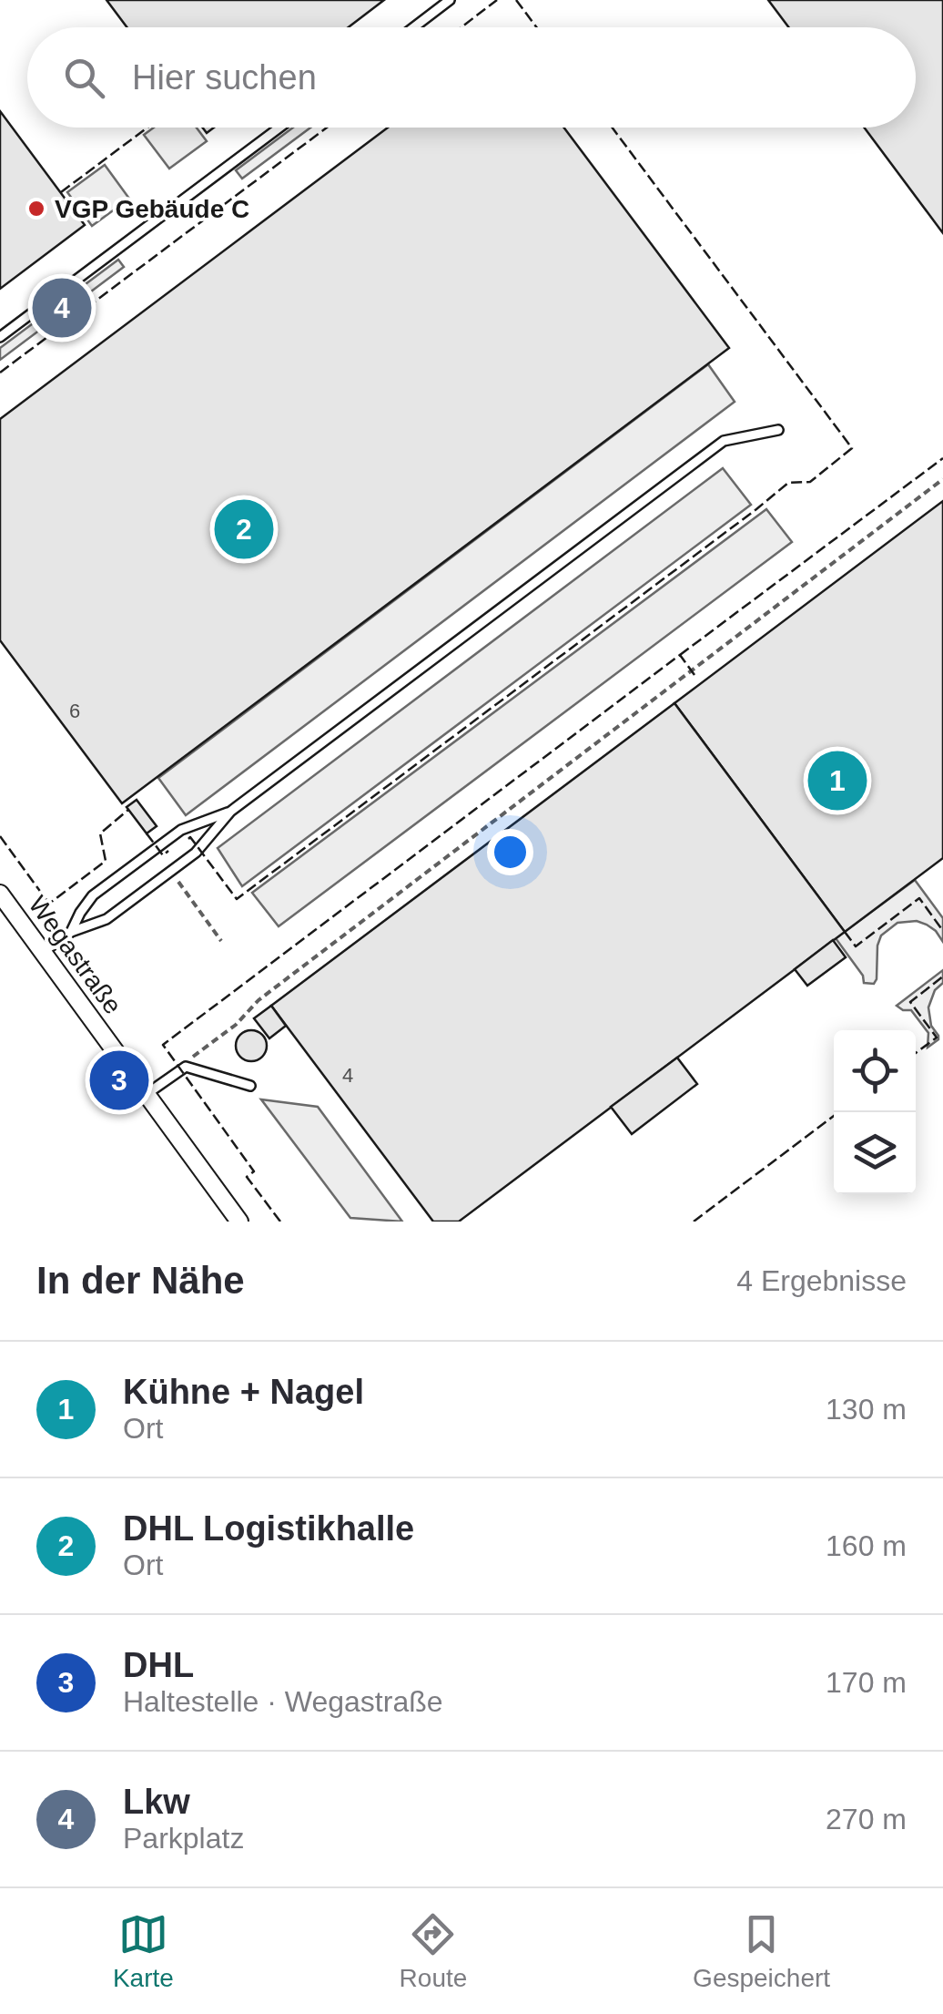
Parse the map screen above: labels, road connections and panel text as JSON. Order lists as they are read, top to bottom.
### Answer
{
  "streets": {
    "street": ["Wegastraße"]
  },
  "places": ["VGP Gebäude C"],
  "house_numbers": ["6", "4"],
  "page": {
    "search": "Hier suchen",
    "pins": [
      "4",
      "2",
      "1",
      "3"
    ],
    "heading": ["In der Nähe", "4 Ergebnisse"],
    "list": [
      {
        "mark": "1",
        "name": "Kühne + Nagel",
        "note": "Ort",
        "value": "130 m"
      },
      {
        "mark": "2",
        "name": "DHL Logistikhalle",
        "note": "Ort",
        "value": "160 m"
      },
      {
        "mark": "3",
        "name": "DHL",
        "note": "Haltestelle · Wegastraße",
        "value": "170 m"
      },
      {
        "mark": "4",
        "name": "Lkw",
        "note": "Parkplatz",
        "value": "270 m"
      }
    ],
    "nav": ["Karte", "Route", "Gespeichert"]
  }
}
